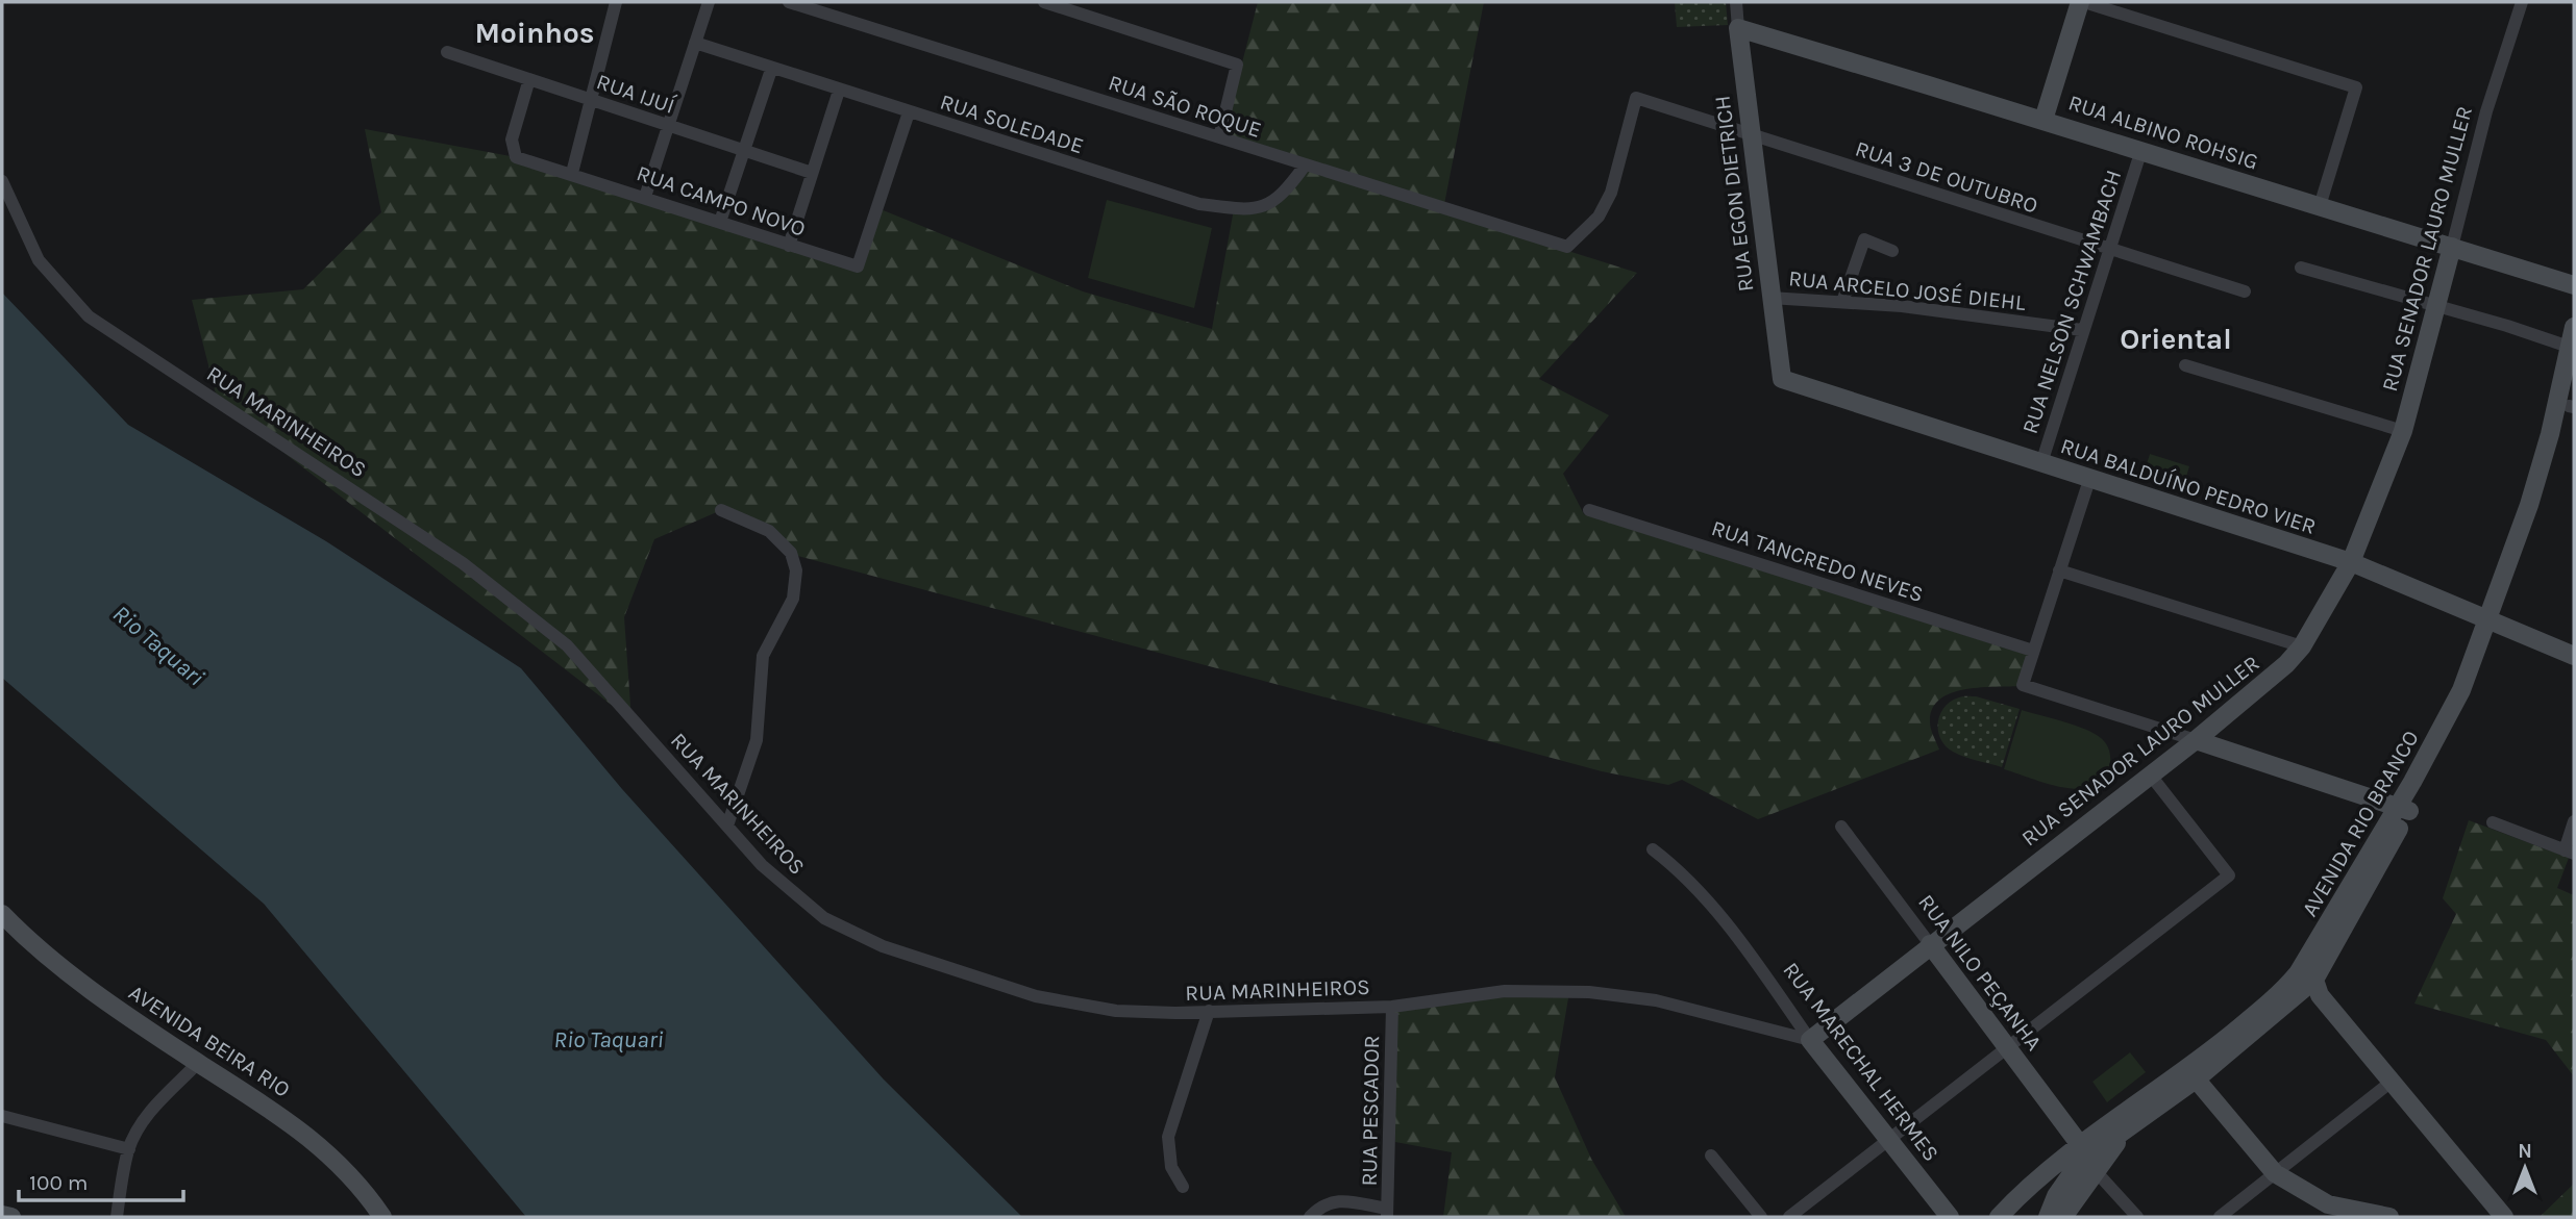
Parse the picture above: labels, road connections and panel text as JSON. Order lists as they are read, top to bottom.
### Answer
{
  "streets": {
    "street": [
      "RUA IJUÍ",
      "RUA SÃO ROQUE",
      "RUA SOLEDADE",
      "RUA ALBINO ROHSIG",
      "RUA 3 DE OUTUBRO",
      "RUA EGON DIETRICH",
      "RUA CAMPO NOVO",
      "RUA SENADOR LAURO MULLER",
      "RUA ARCELO JOSÉ DIEHL",
      "RUA NELSON SCHWAMBACH",
      "RUA MARINHEIROS",
      "RUA BALDUÍNO PEDRO VIER",
      "RUA TANCREDO NEVES",
      "AVENIDA RIO BRANCO",
      "RUA NILO PEÇANHA",
      "AVENIDA BEIRA RIO",
      "RUA MARECHAL HERMES",
      "RUA PESCADOR"
    ]
  },
  "crossings": [
    ["RUA IJUÍ", "RUA CAMPO NOVO"],
    ["RUA SÃO ROQUE", "RUA SOLEDADE"],
    ["RUA SÃO ROQUE", "RUA 3 DE OUTUBRO"],
    ["RUA SOLEDADE", "RUA CAMPO NOVO"],
    ["RUA ALBINO ROHSIG", "RUA EGON DIETRICH"],
    ["RUA ALBINO ROHSIG", "RUA SENADOR LAURO MULLER"],
    ["RUA ALBINO ROHSIG", "RUA NELSON SCHWAMBACH"],
    ["RUA 3 DE OUTUBRO", "RUA EGON DIETRICH"],
    ["RUA 3 DE OUTUBRO", "RUA NELSON SCHWAMBACH"],
    ["RUA EGON DIETRICH", "RUA ARCELO JOSÉ DIEHL"],
    ["RUA EGON DIETRICH", "RUA BALDUÍNO PEDRO VIER"],
    ["RUA SENADOR LAURO MULLER", "RUA MARINHEIROS"],
    ["RUA SENADOR LAURO MULLER", "RUA BALDUÍNO PEDRO VIER"],
    ["RUA SENADOR LAURO MULLER", "RUA NILO PEÇANHA"],
    ["RUA SENADOR LAURO MULLER", "RUA MARECHAL HERMES"],
    ["RUA ARCELO JOSÉ DIEHL", "RUA NELSON SCHWAMBACH"],
    ["RUA NELSON SCHWAMBACH", "RUA BALDUÍNO PEDRO VIER"],
    ["RUA MARINHEIROS", "RUA MARECHAL HERMES"],
    ["RUA MARINHEIROS", "RUA PESCADOR"],
    ["RUA BALDUÍNO PEDRO VIER", "AVENIDA RIO BRANCO"]
  ],
  "districts": ["Moinhos", "Oriental"],
  "water": ["Rio Taquari"],
  "scale_bar": "100 m",
  "north": "top"
}
